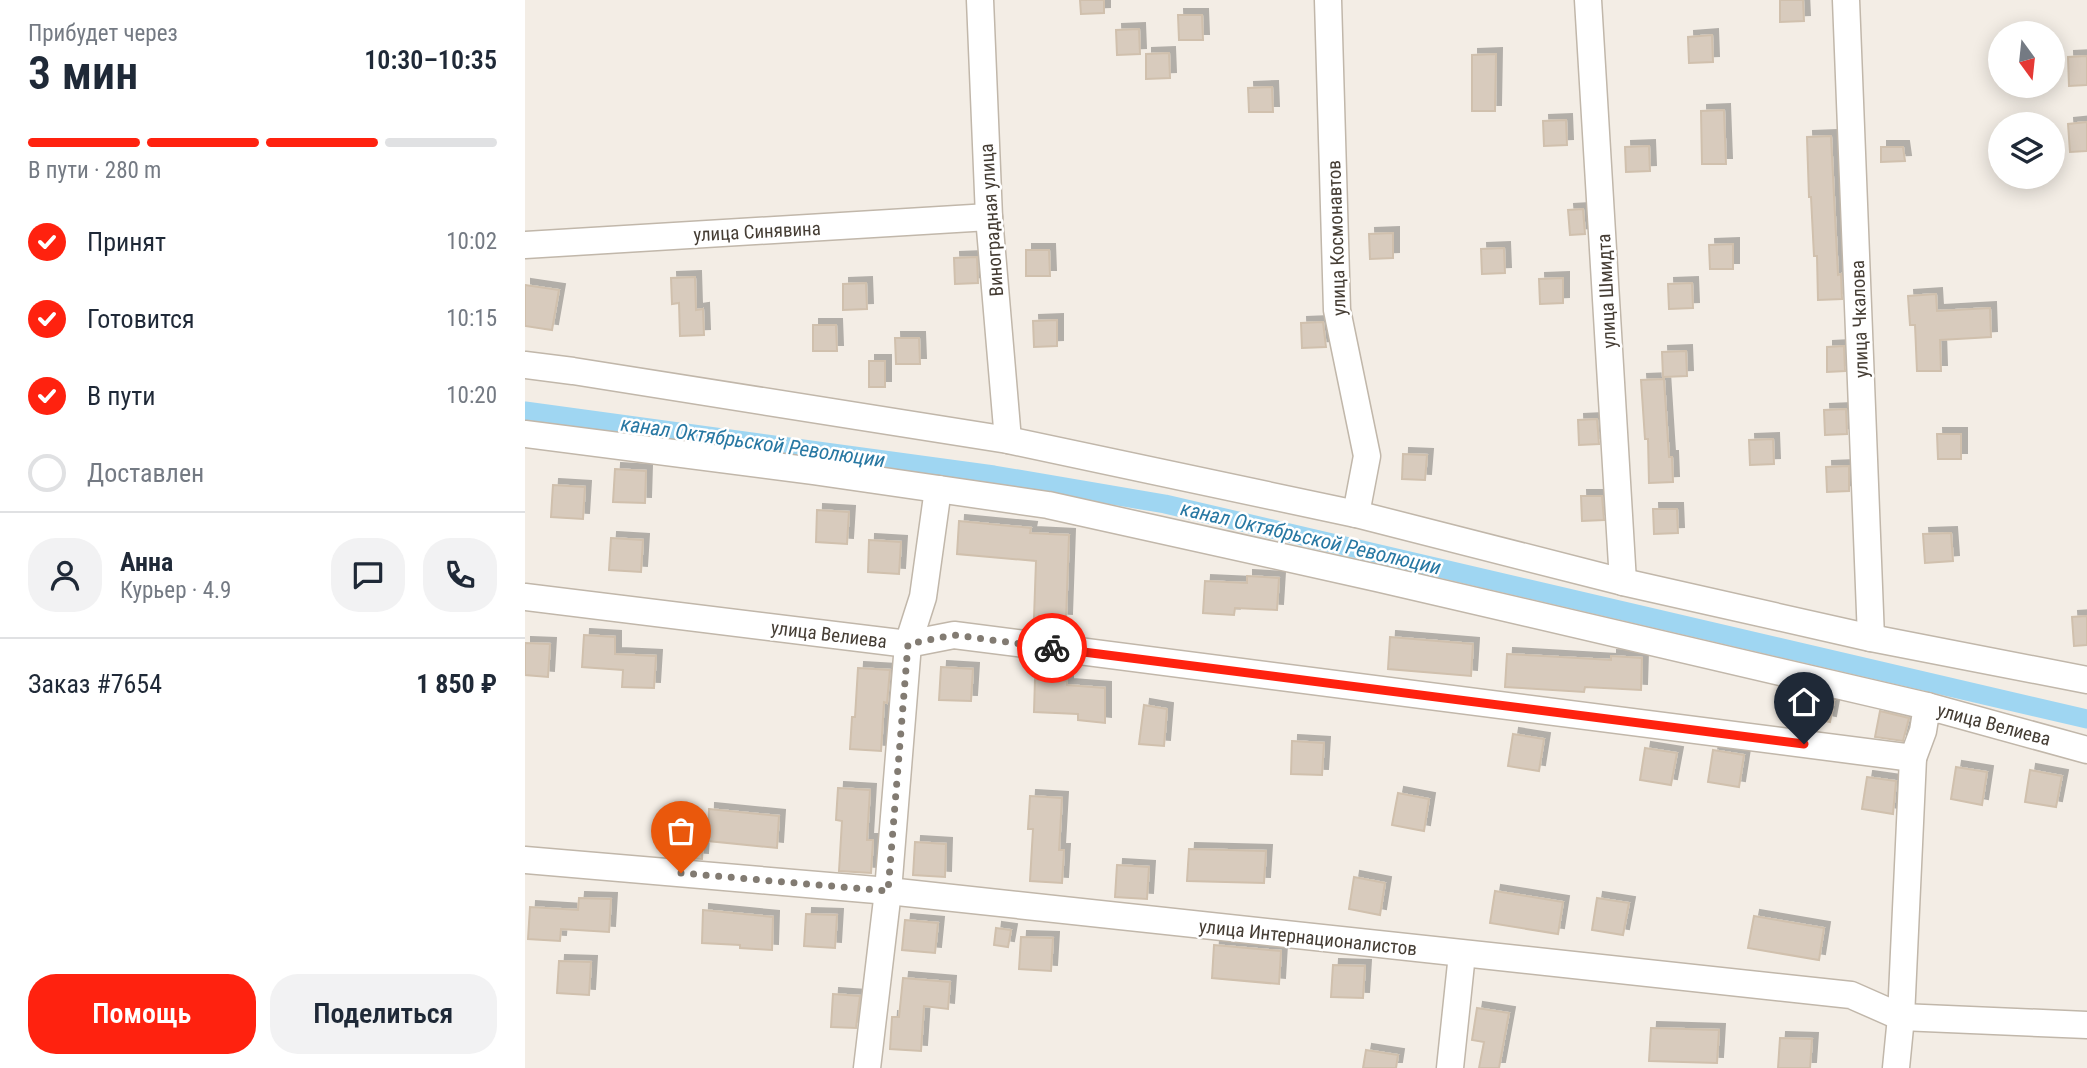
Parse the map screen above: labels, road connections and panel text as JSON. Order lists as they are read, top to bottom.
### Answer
{
  "streets": {
    "street": [
      "Виноградная улица",
      "улица Синявина",
      "улица Космонавтов",
      "улица Шмидта",
      "улица Чкалова",
      "улица Велиева",
      "улица Интернационалистов"
    ]
  },
  "crossings": [
    ["Виноградная улица", "улица Синявина"]
  ],
  "water": ["канал Октябрьской Революции"],
  "north": "bottom",
  "page": {
    "heading": ["3 мин", "Прибудет через", "10:30–10:35"],
    "panel": [
      "Анна",
      "Курьер · 4.9",
      "Заказ #7654",
      "1 850 ₽"
    ],
    "bar": "В пути · 280 m",
    "list": [
      ["Принят", "10:02"],
      ["Готовится", "10:15"],
      ["В пути", "10:20"],
      "Доставлен"
    ],
    "buttons": ["Помощь", "Поделиться"]
  }
}
